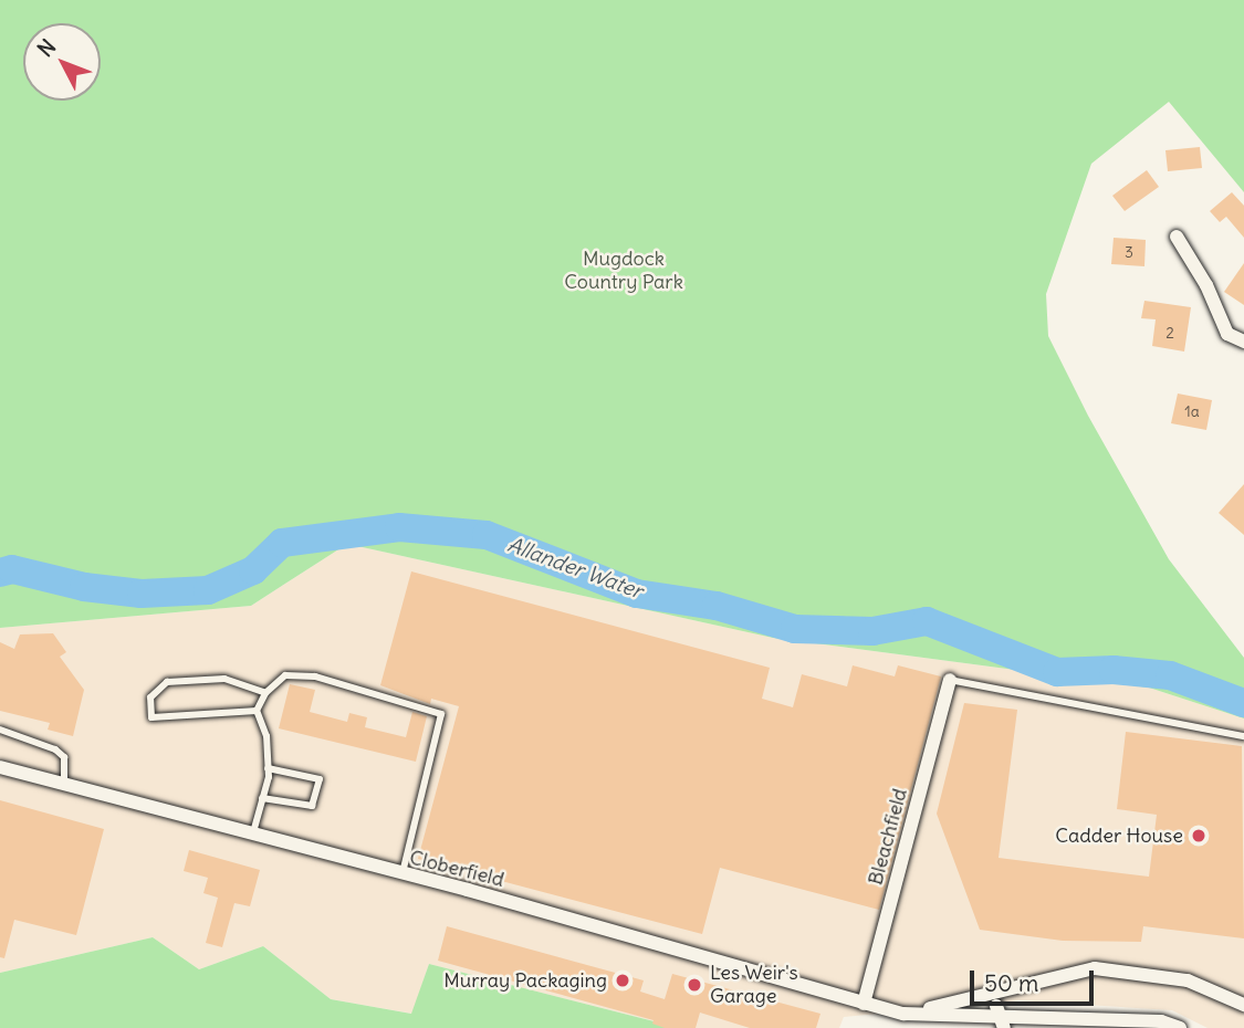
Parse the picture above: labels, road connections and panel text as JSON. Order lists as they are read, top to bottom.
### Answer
{
  "streets": {
    "street": ["Bleachfield", "Cloberfield"]
  },
  "crossings": [
    ["Bleachfield", "Cloberfield"]
  ],
  "water": ["Allander Water"],
  "parks": ["Mugdock Country Park"],
  "places": ["Cadder House", "Murray Packaging", "Les Weir's Garage"],
  "house_numbers": ["3", "2", "1a"],
  "scale_bar": "50 m",
  "north": "top left"
}
